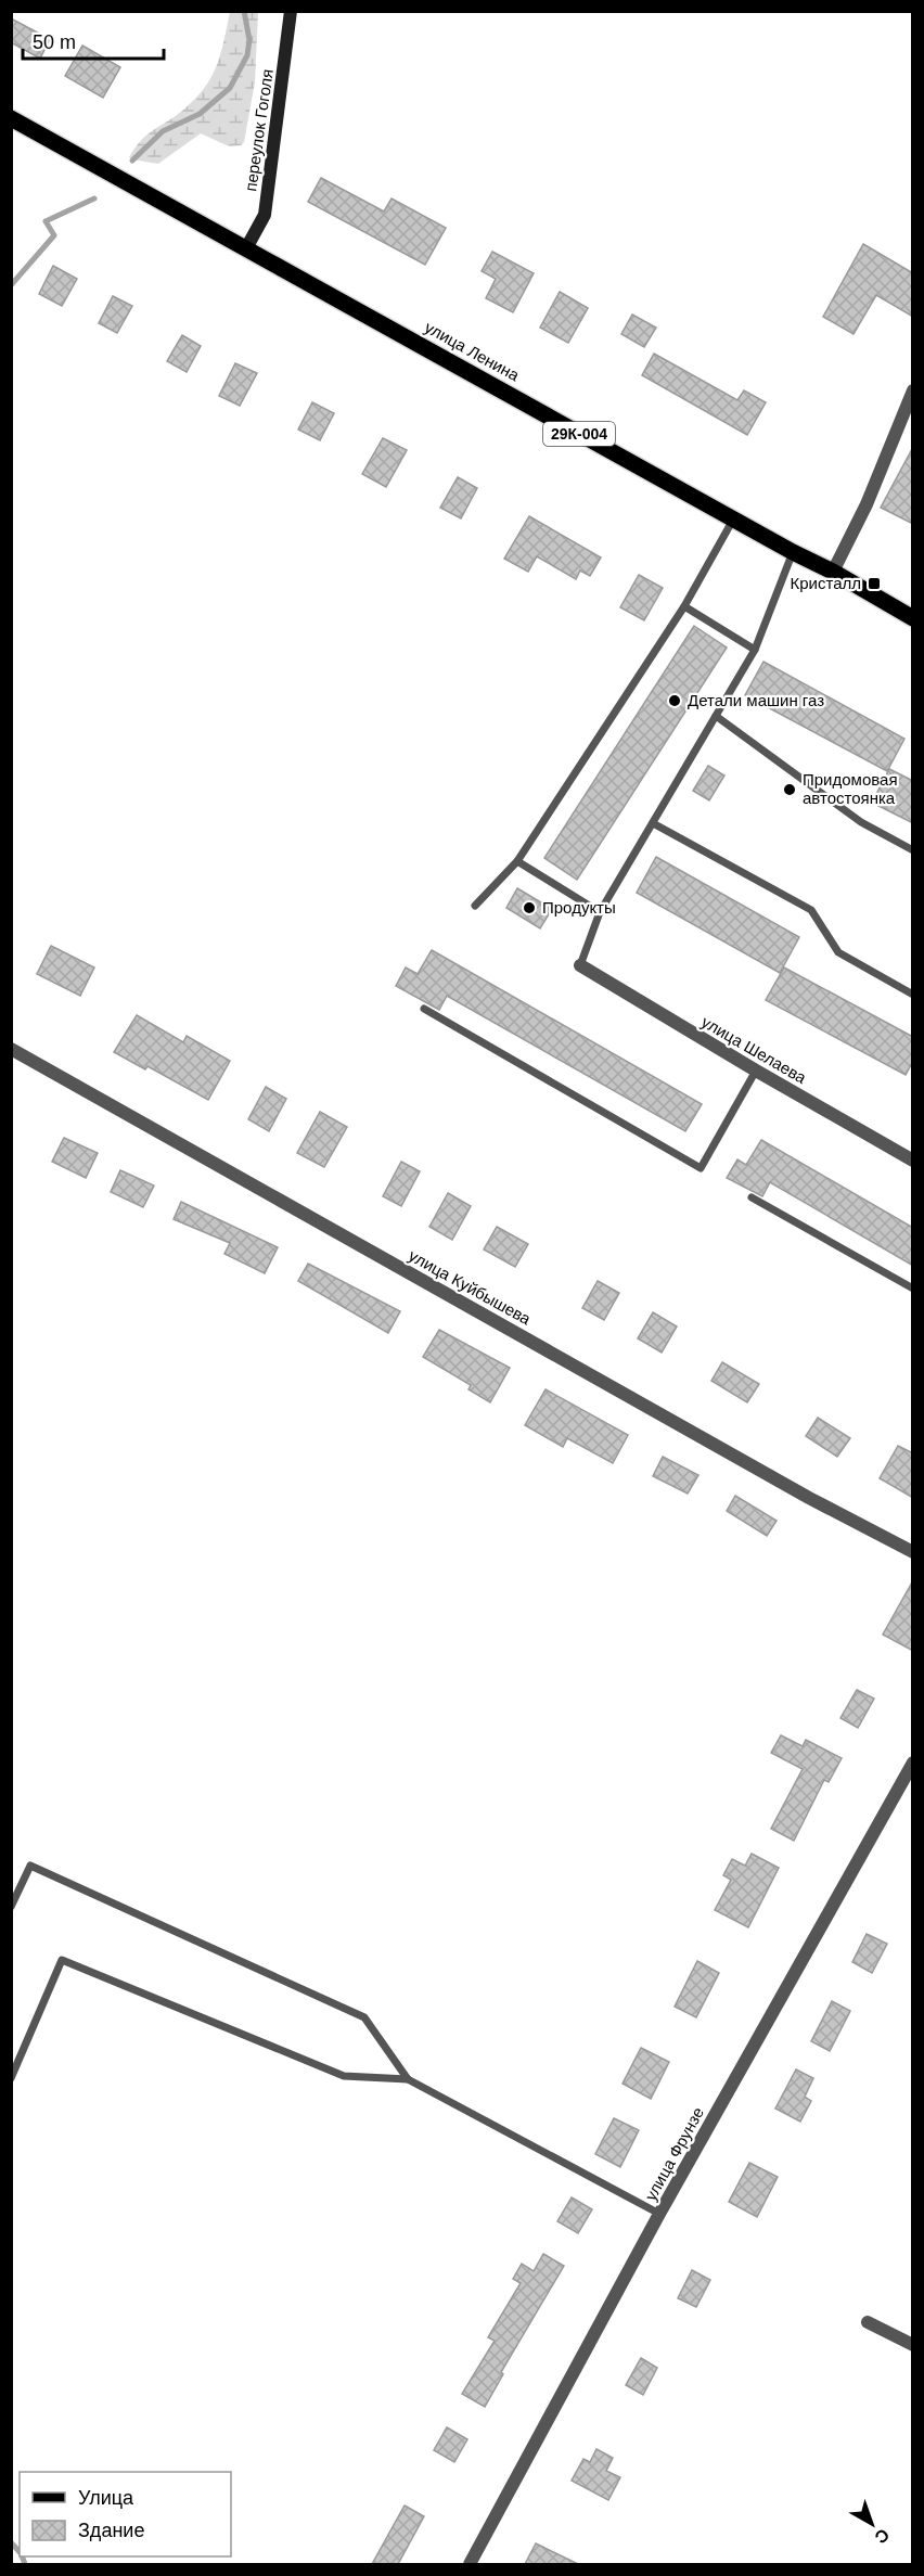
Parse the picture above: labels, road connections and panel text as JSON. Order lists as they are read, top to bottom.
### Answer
{
  "streets": {
    "main road": ["переулок Гоголя", "улица Ленина", "29К-004"],
    "street": ["улица Шелаева", "улица Куйбышева", "улица Фрунзе"]
  },
  "crossings": [
    ["переулок Гоголя", "улица Ленина"]
  ],
  "places": {
    "transit": ["Кристалл"],
    "other": ["Детали машин газ", "Придомовая автостоянка", "Продукты"]
  },
  "legend": ["Улица", "Здание"],
  "scale_bar": "50 m",
  "north": "bottom right"
}
